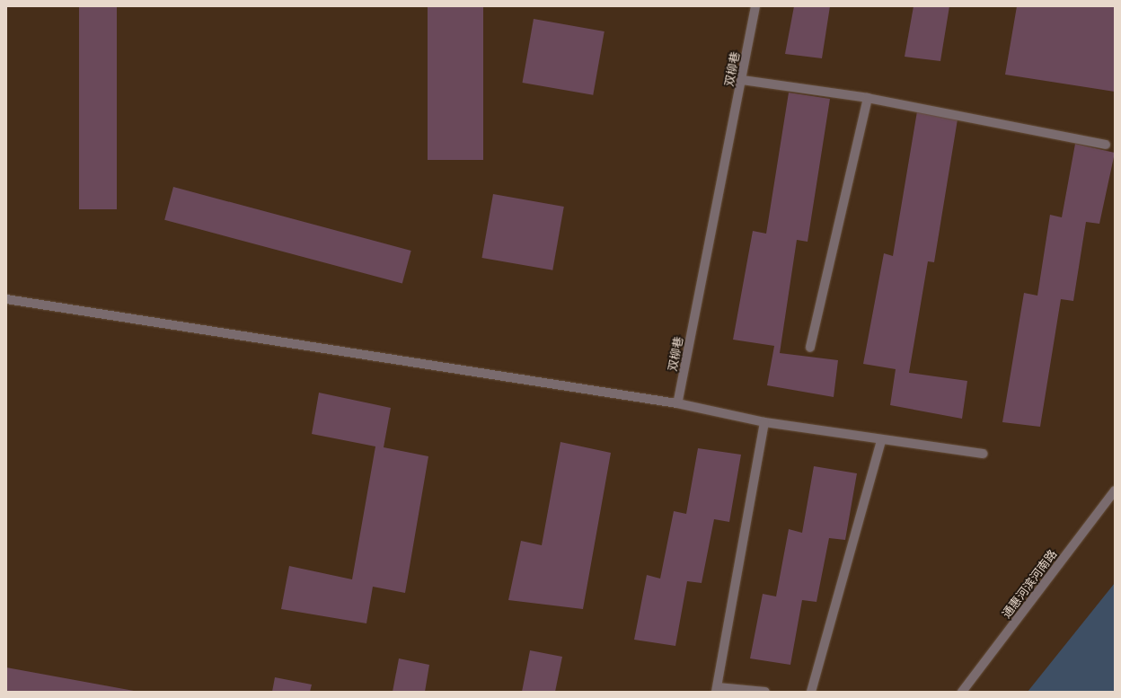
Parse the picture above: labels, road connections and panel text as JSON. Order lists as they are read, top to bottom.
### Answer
{
  "streets": {
    "street": ["双柳巷", "通惠河滨河南路"]
  }
}
